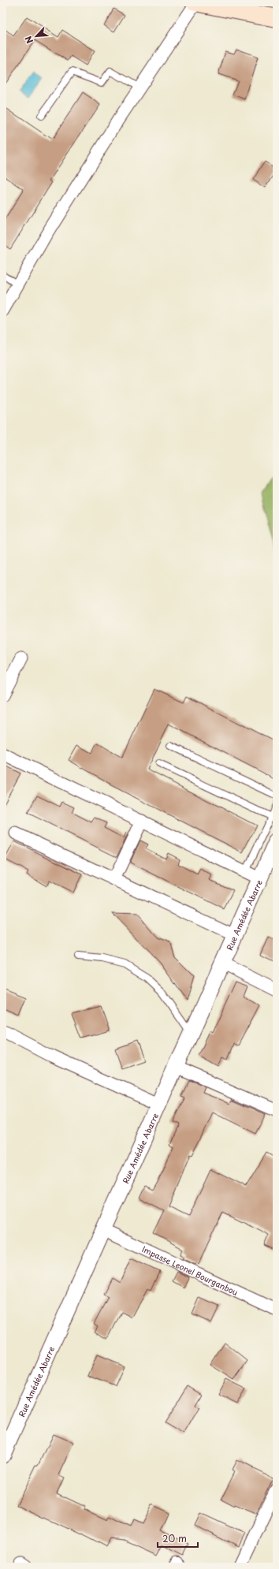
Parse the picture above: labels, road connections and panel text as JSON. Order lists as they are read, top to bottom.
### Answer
{
  "streets": {
    "street": ["Rue Amédée Abarre", "Impasse Leonel Bourganbou"]
  },
  "crossings": [
    ["Rue Amédée Abarre", "Impasse Leonel Bourganbou"]
  ],
  "scale_bar": "20 m",
  "north": "bottom left"
}
